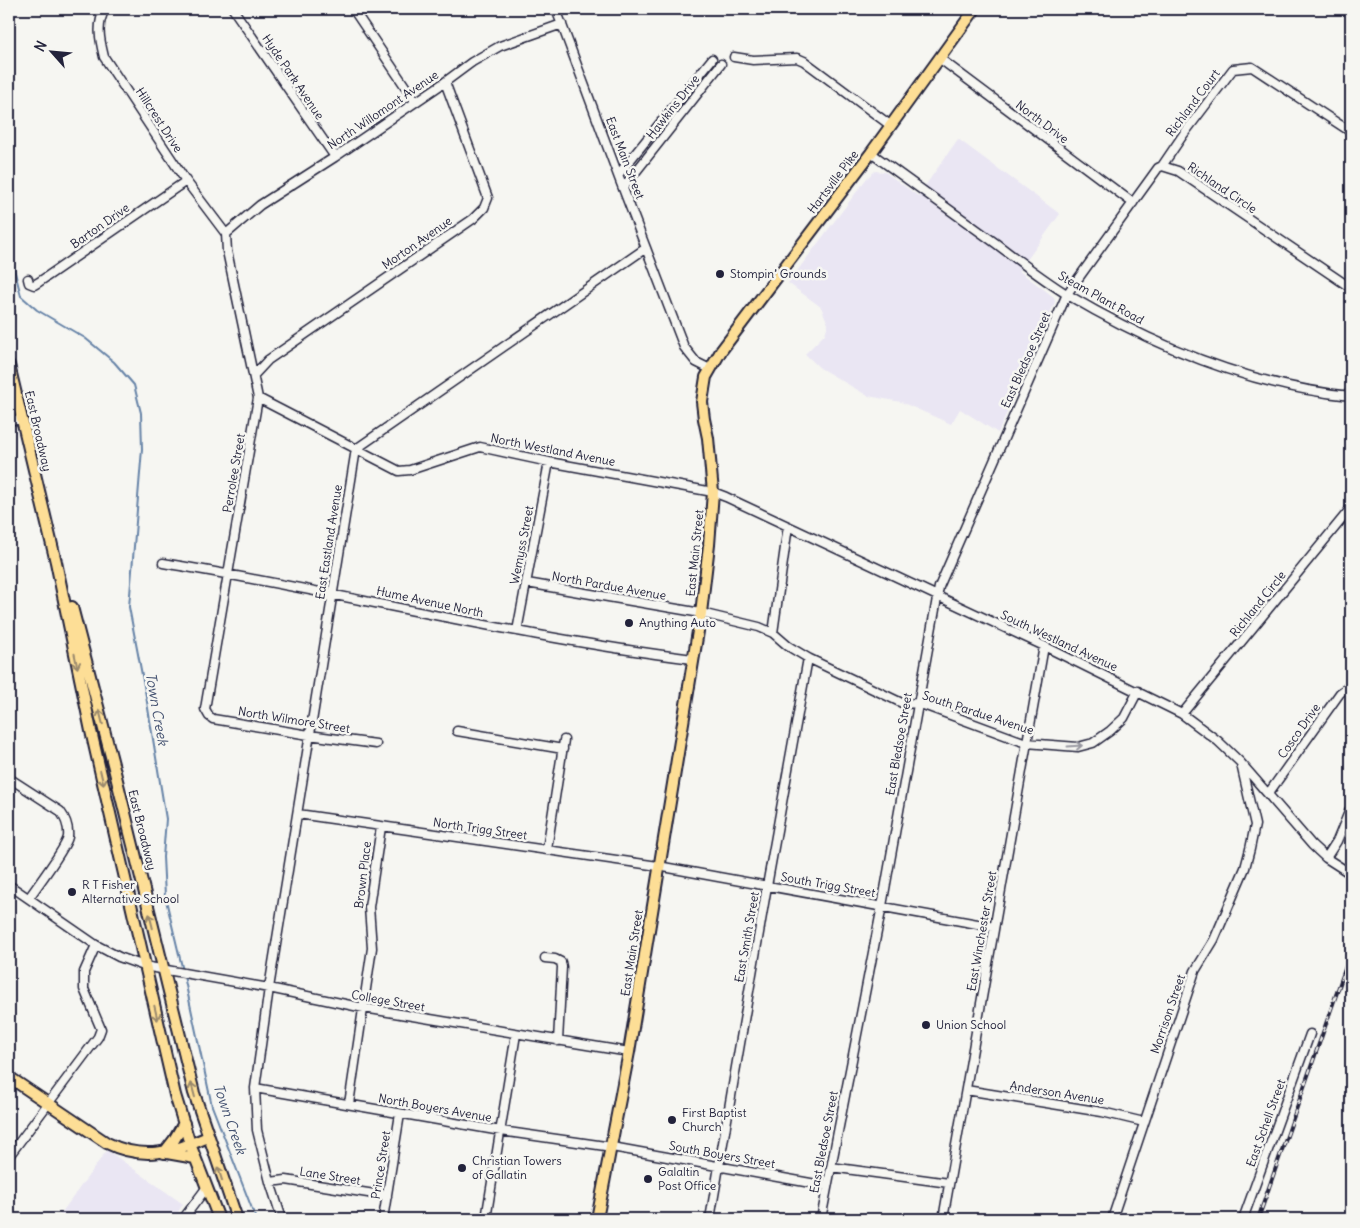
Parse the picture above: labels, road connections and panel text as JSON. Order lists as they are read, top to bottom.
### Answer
{
  "streets": {
    "main road": ["East Main Street", "Hartsville Pike", "East Broadway"],
    "street": [
      "Hyde Park Avenue",
      "Richland Court",
      "Hawkins Drive",
      "North Willomont Avenue",
      "Hillcrest Drive",
      "North Drive",
      "Richland Circle",
      "Barton Drive",
      "Morton Avenue",
      "Steam Plant Road",
      "East Bledsoe Street",
      "North Westland Avenue",
      "Perrolee Street",
      "East Eastland Avenue",
      "Wemyss Street",
      "North Pardue Avenue",
      "Hume Avenue North",
      "South Westland Avenue",
      "South Pardue Avenue",
      "North Wilmore Street",
      "Cosco Drive",
      "North Trigg Street",
      "Brown Place",
      "South Trigg Street",
      "East Winchester Street",
      "East Smith Street",
      "College Street",
      "Morrison Street",
      "Anderson Avenue",
      "North Boyers Avenue",
      "East Schell Street",
      "South Boyers Street",
      "Prince Street",
      "Lane Street"
    ]
  },
  "crossings": [
    ["Hyde Park Avenue", "North Willomont Avenue"],
    ["Richland Court", "Richland Circle"],
    ["Hawkins Drive", "East Main Street"],
    ["North Willomont Avenue", "Hillcrest Drive"],
    ["North Willomont Avenue", "East Main Street"],
    ["North Willomont Avenue", "Morton Avenue"],
    ["North Willomont Avenue", "Perrolee Street"],
    ["Hillcrest Drive", "Barton Drive"],
    ["Hillcrest Drive", "Perrolee Street"],
    ["North Drive", "Hartsville Pike"],
    ["East Main Street", "Hartsville Pike"],
    ["East Main Street", "North Westland Avenue"],
    ["East Main Street", "Hume Avenue North"],
    ["East Main Street", "South Westland Avenue"],
    ["East Main Street", "South Pardue Avenue"],
    ["East Main Street", "North Trigg Street"],
    ["East Main Street", "South Trigg Street"],
    ["East Main Street", "College Street"],
    ["East Main Street", "North Boyers Avenue"],
    ["East Main Street", "South Boyers Street"],
    ["Hartsville Pike", "Steam Plant Road"],
    ["Richland Circle", "South Westland Avenue"],
    ["Morton Avenue", "Perrolee Street"],
    ["Steam Plant Road", "East Bledsoe Street"],
    ["East Bledsoe Street", "South Westland Avenue"],
    ["East Bledsoe Street", "South Pardue Avenue"],
    ["East Bledsoe Street", "South Trigg Street"],
    ["East Bledsoe Street", "South Boyers Street"],
    ["East Broadway", "College Street"],
    ["North Westland Avenue", "Perrolee Street"],
    ["North Westland Avenue", "East Eastland Avenue"],
    ["North Westland Avenue", "Wemyss Street"],
    ["North Westland Avenue", "South Westland Avenue"],
    ["Perrolee Street", "Hume Avenue North"],
    ["Perrolee Street", "North Wilmore Street"],
    ["East Eastland Avenue", "Hume Avenue North"],
    ["East Eastland Avenue", "North Wilmore Street"],
    ["East Eastland Avenue", "North Trigg Street"],
    ["East Eastland Avenue", "College Street"],
    ["East Eastland Avenue", "North Boyers Avenue"],
    ["East Eastland Avenue", "Lane Street"],
    ["Wemyss Street", "North Pardue Avenue"],
    ["Wemyss Street", "Hume Avenue North"],
    ["North Pardue Avenue", "South Pardue Avenue"],
    ["South Westland Avenue", "South Pardue Avenue"],
    ["South Westland Avenue", "Cosco Drive"],
    ["South Westland Avenue", "East Winchester Street"],
    ["South Westland Avenue", "Morrison Street"],
    ["South Pardue Avenue", "East Winchester Street"],
    ["South Pardue Avenue", "East Smith Street"],
    ["North Trigg Street", "Brown Place"],
    ["North Trigg Street", "South Trigg Street"],
    ["Brown Place", "College Street"],
    ["Brown Place", "North Boyers Avenue"],
    ["South Trigg Street", "East Winchester Street"],
    ["South Trigg Street", "East Smith Street"],
    ["East Winchester Street", "Anderson Avenue"],
    ["East Smith Street", "South Boyers Street"],
    ["Morrison Street", "Anderson Avenue"],
    ["North Boyers Avenue", "South Boyers Street"],
    ["North Boyers Avenue", "Prince Street"],
    ["Prince Street", "Lane Street"]
  ],
  "water": ["Town Creek"],
  "places": [
    "Stompin’ Grounds",
    "Anything Auto",
    "R T Fisher Alternative School",
    "Union School",
    "First Baptist Church",
    "Christian Towers of Gallatin",
    "Galaltin Post Office"
  ],
  "north": "top left"
}
